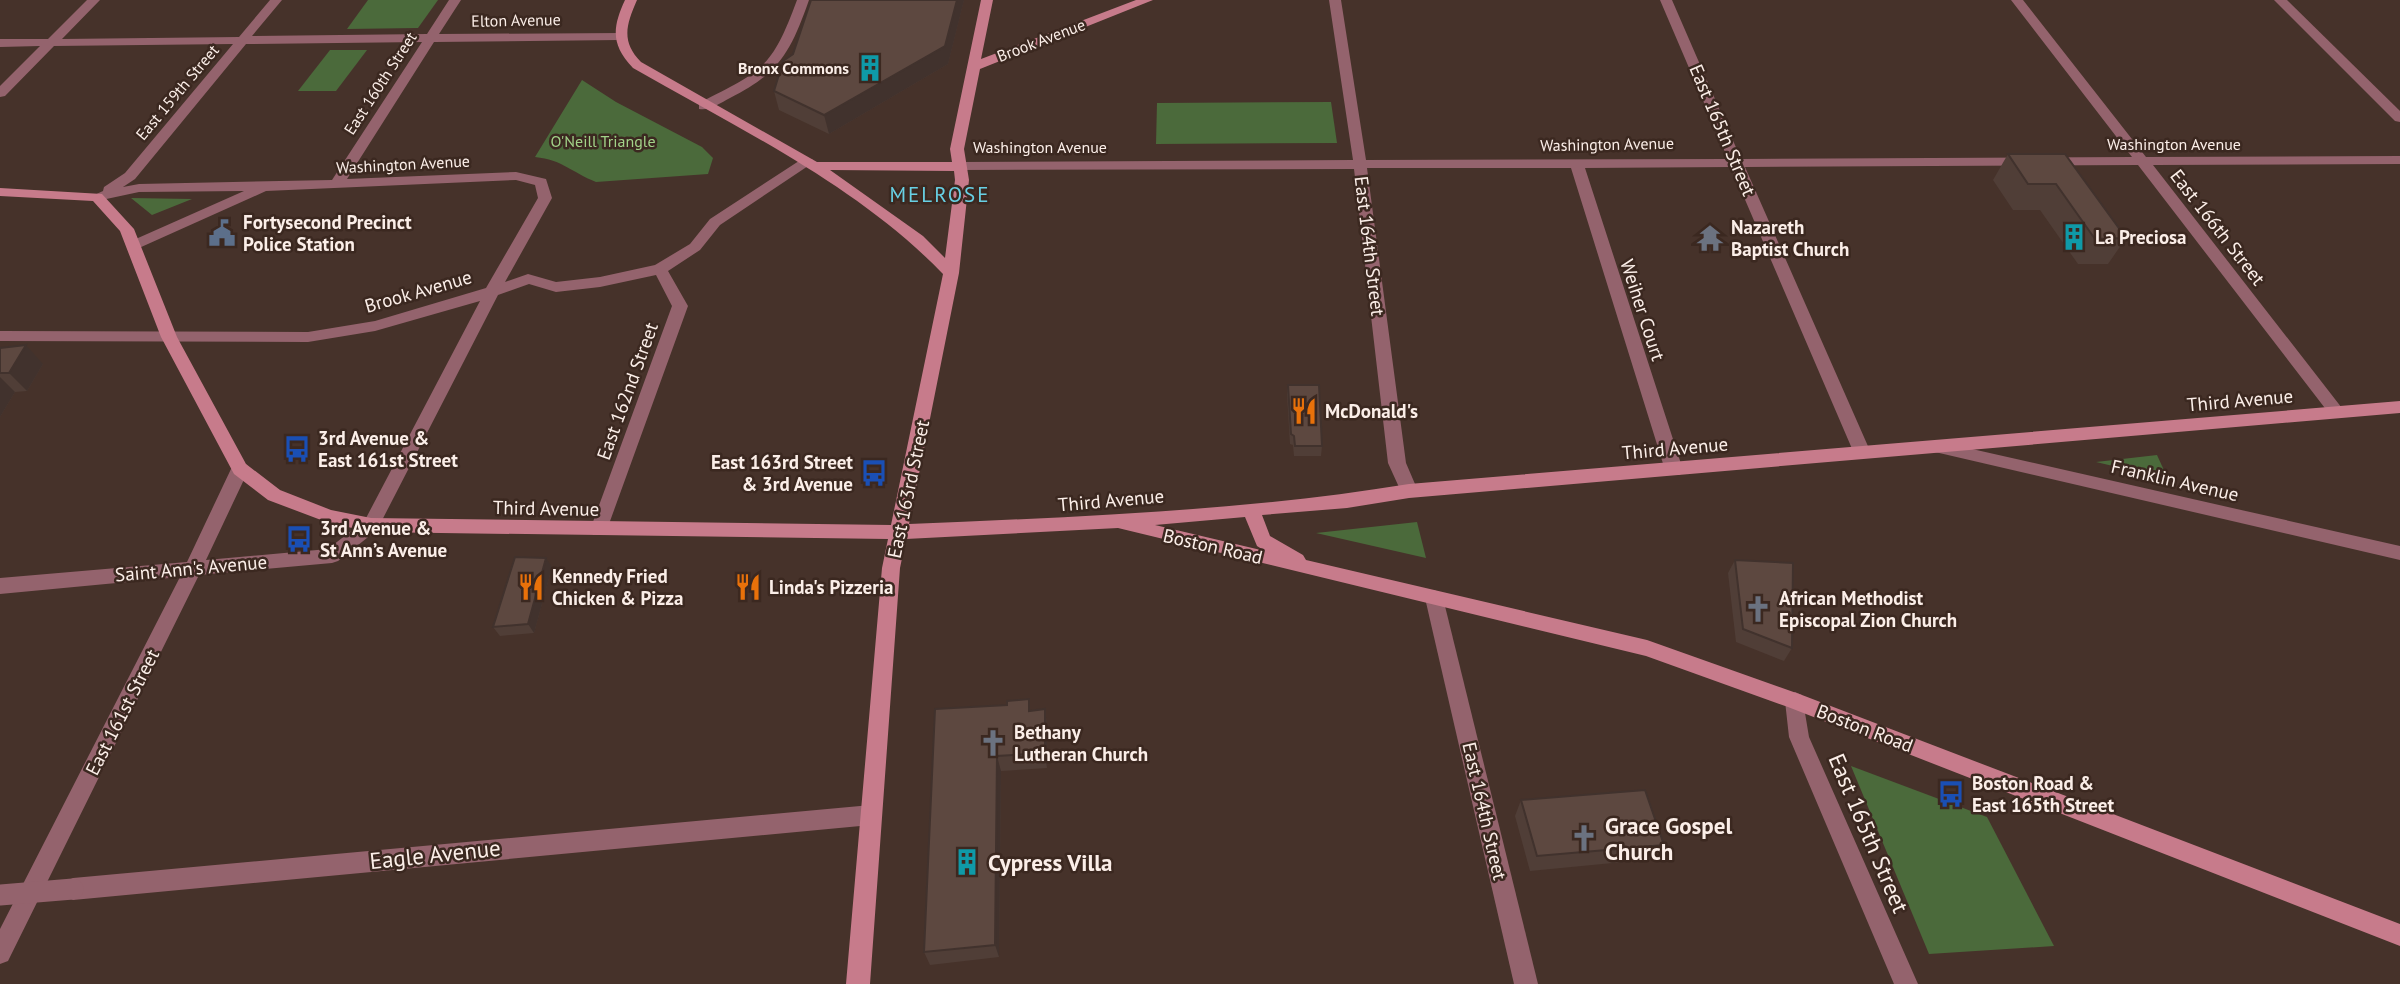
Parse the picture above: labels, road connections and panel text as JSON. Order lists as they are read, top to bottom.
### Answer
{
  "streets": {
    "main road": [
      "Brook Avenue",
      "Washington Avenue",
      "Third Avenue",
      "East 163rd Street",
      "Boston Road"
    ],
    "street": [
      "Elton Avenue",
      "East 160th Street",
      "East 159th Street",
      "East 165th Street",
      "East 166th Street",
      "East 164th Street",
      "Weiher Court",
      "East 162nd Street",
      "Franklin Avenue",
      "Saint Ann's Avenue",
      "East 161st Street",
      "Eagle Avenue"
    ]
  },
  "crossings": [
    ["Elton Avenue", "East 160th Street"],
    ["Elton Avenue", "East 159th Street"],
    ["Brook Avenue", "Washington Avenue"],
    ["Brook Avenue", "East 162nd Street"],
    ["Brook Avenue", "Third Avenue"],
    ["Brook Avenue", "East 163rd Street"],
    ["East 160th Street", "Washington Avenue"],
    ["East 159th Street", "Washington Avenue"],
    ["East 159th Street", "Third Avenue"],
    ["East 165th Street", "Washington Avenue"],
    ["East 165th Street", "Third Avenue"],
    ["East 165th Street", "Boston Road"],
    ["Washington Avenue", "East 166th Street"],
    ["Washington Avenue", "East 164th Street"],
    ["Washington Avenue", "Weiher Court"],
    ["Washington Avenue", "Third Avenue"],
    ["Washington Avenue", "East 163rd Street"],
    ["East 166th Street", "Third Avenue"],
    ["East 164th Street", "Third Avenue"],
    ["East 164th Street", "Boston Road"],
    ["Weiher Court", "Third Avenue"],
    ["East 162nd Street", "Third Avenue"],
    ["Third Avenue", "Franklin Avenue"],
    ["Third Avenue", "East 163rd Street"],
    ["Third Avenue", "Boston Road"],
    ["Third Avenue", "Saint Ann's Avenue"],
    ["Third Avenue", "East 161st Street"],
    ["East 163rd Street", "Eagle Avenue"],
    ["Saint Ann's Avenue", "East 161st Street"]
  ],
  "districts": ["MELROSE"],
  "parks": ["O'Neill Triangle"],
  "places": {
    "building": ["Bronx Commons", "La Preciosa", "Cypress Villa"],
    "public building": ["Fortysecond Precinct Police Station"],
    "temple": ["Nazareth Baptist Church"],
    "restaurant": ["McDonald's", "Kennedy Fried Chicken & Pizza", "Linda's Pizzeria"],
    "bus stop": [
      "3rd Avenue & East 161st Street",
      "East 163rd Street & 3rd Avenue",
      "3rd Avenue & St Ann’s Avenue",
      "Boston Road & East 165th Street"
    ],
    "church": ["African Methodist Episcopal Zion Church", "Bethany Lutheran Church", "Grace Gospel Church"]
  }
}
